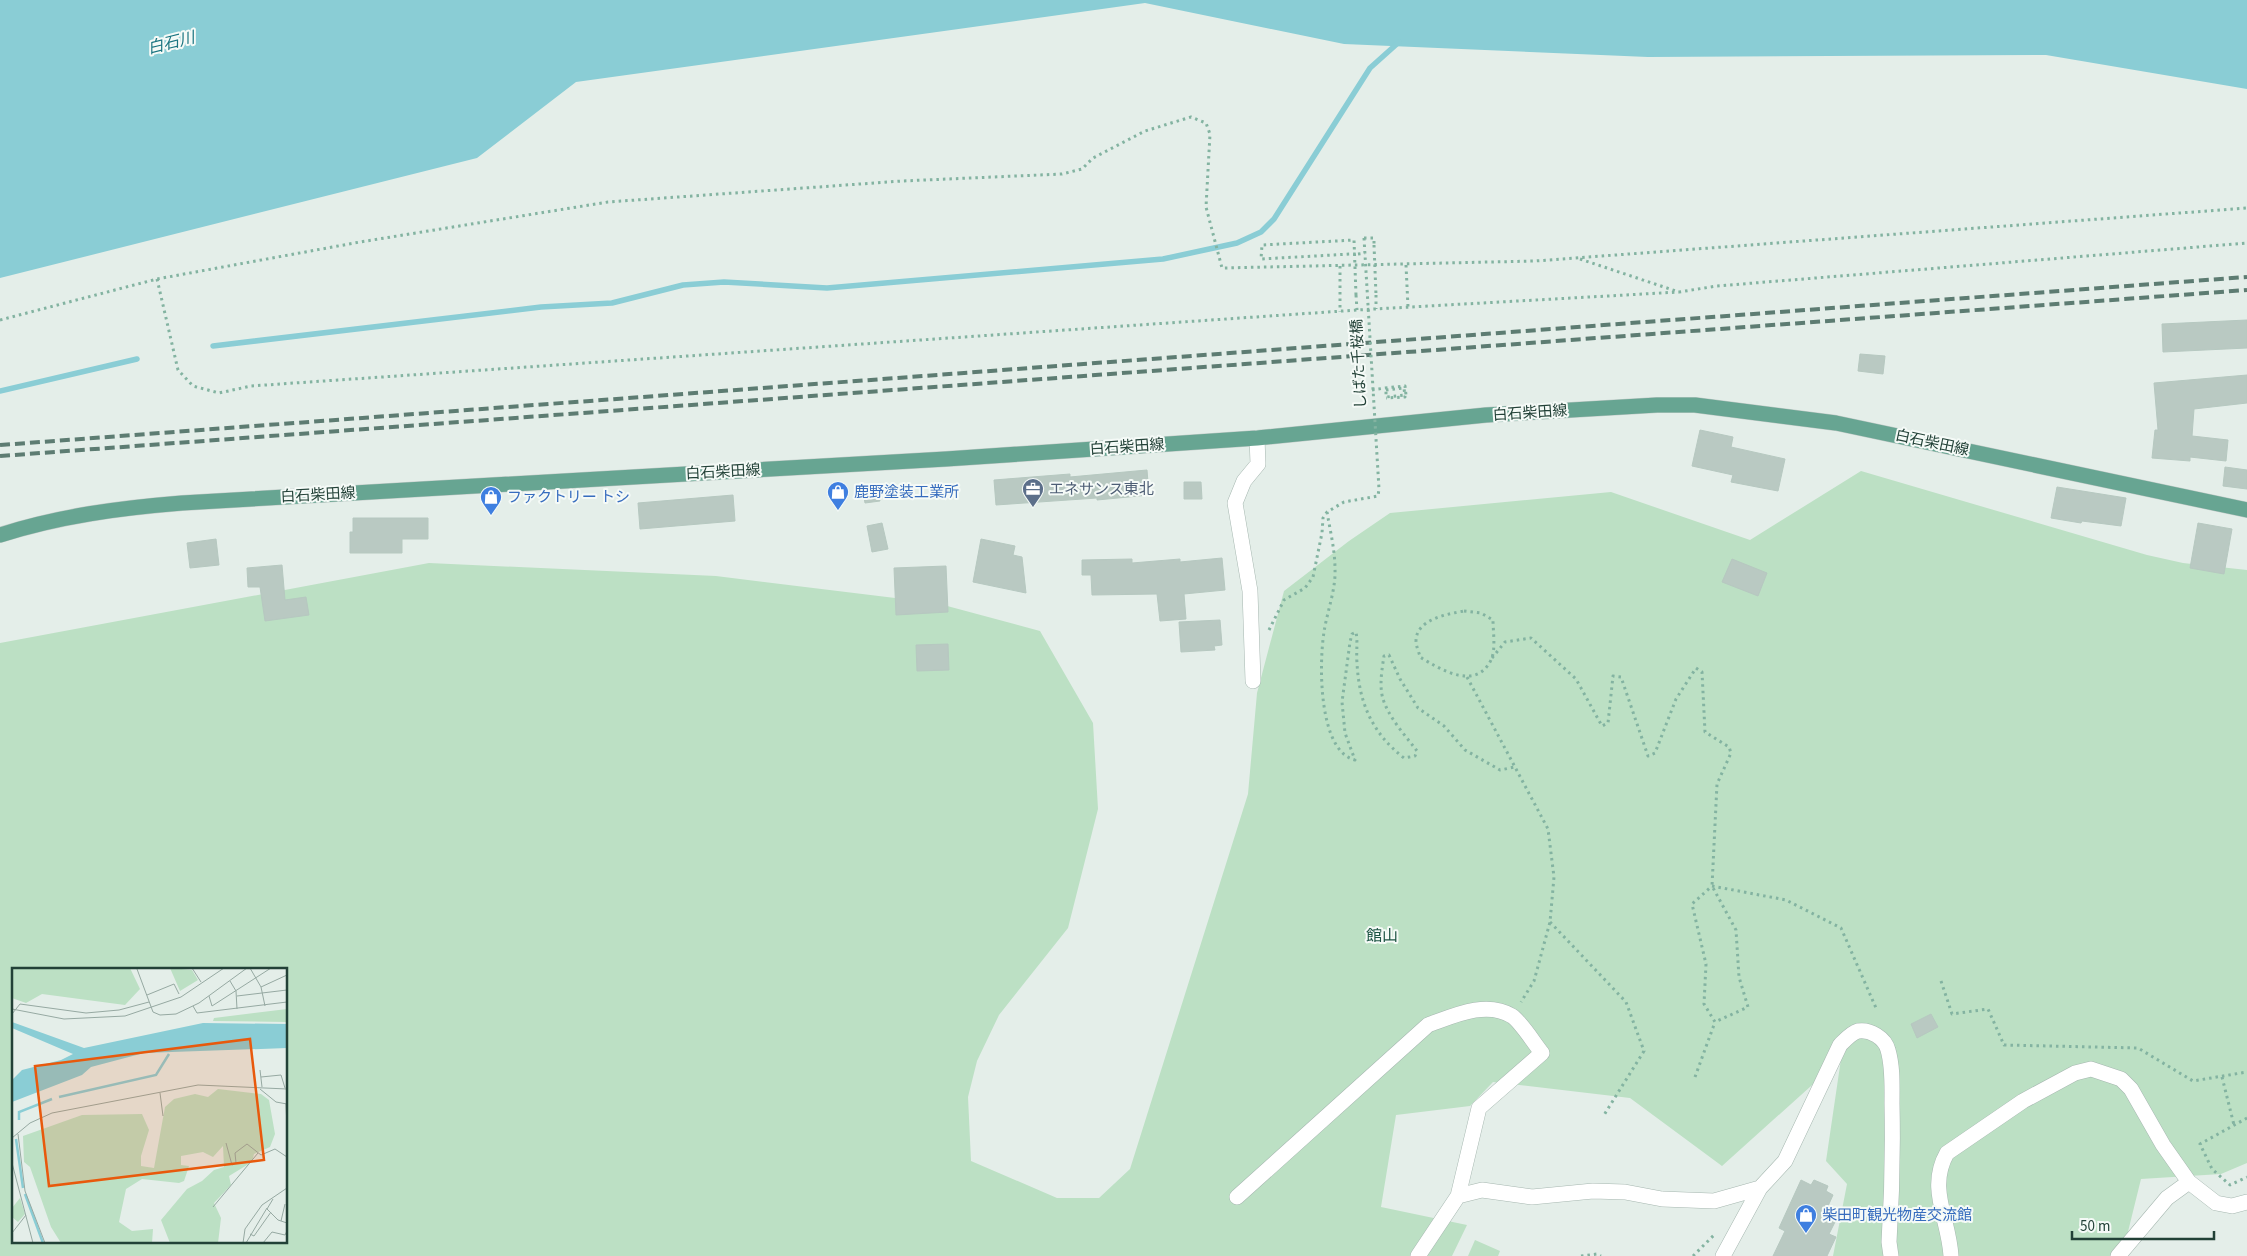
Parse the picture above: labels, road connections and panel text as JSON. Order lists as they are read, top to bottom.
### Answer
{
  "streets": {
    "main road": ["白石柴田線"],
    "path": ["しばた千桜橋"]
  },
  "districts": ["館山"],
  "water": ["白石川"],
  "places": {
    "office": ["エネサンス東北"],
    "shop": ["鹿野塗装工業所", "ファクトリー トシ", "柴田町観光物産交流館"]
  },
  "scale_bar": "50 m"
}
